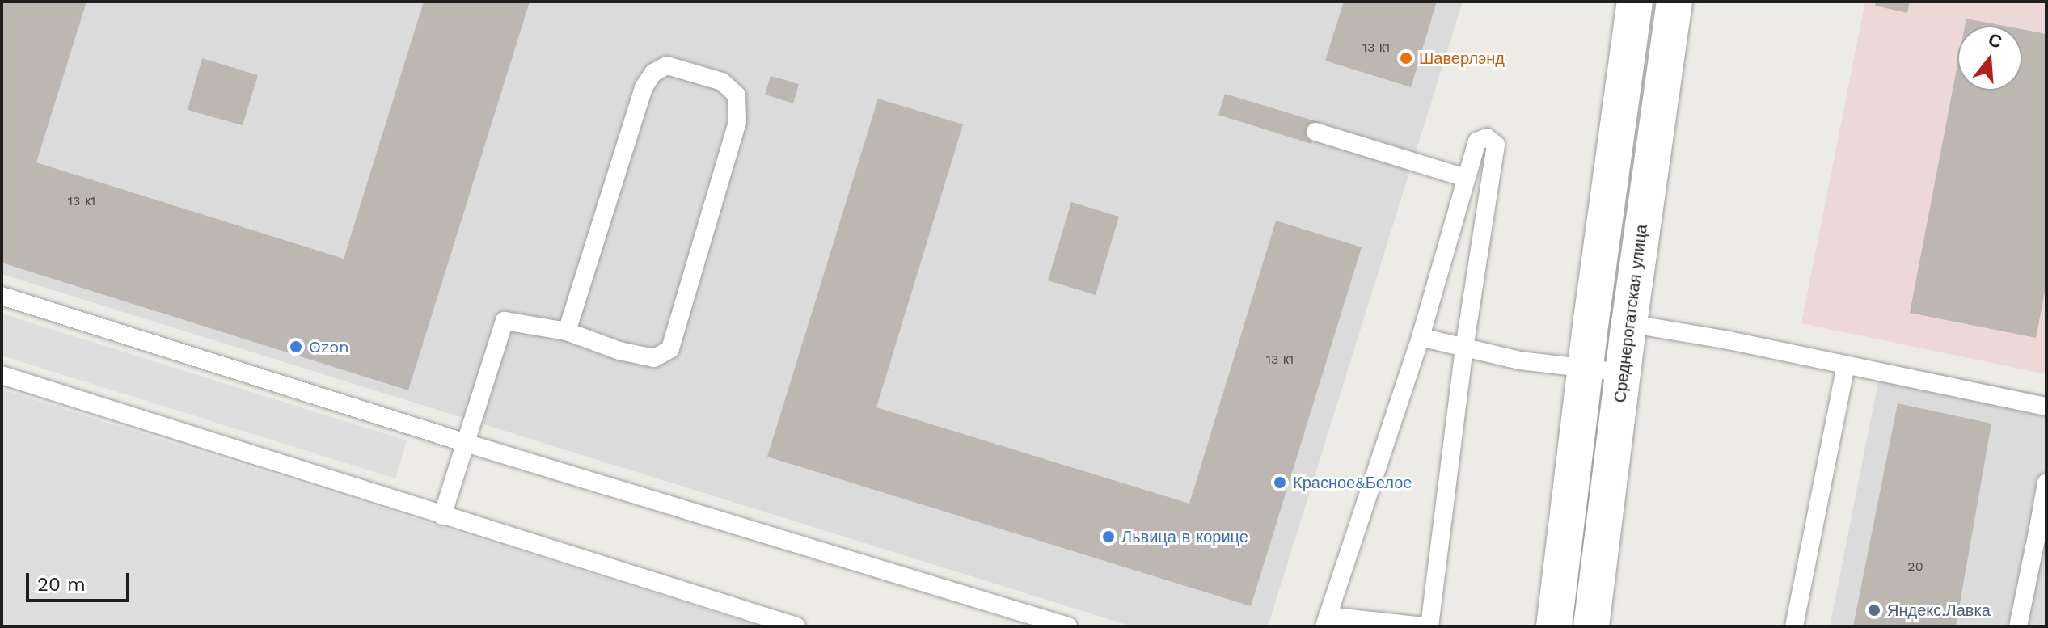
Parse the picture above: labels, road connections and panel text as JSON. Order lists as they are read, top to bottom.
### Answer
{
  "streets": {
    "street": ["Среднерогатская улица"]
  },
  "places": [
    "Шаверлэнд",
    "Ozon",
    "Красное&Белое",
    "Львица в корице",
    "Яндекс.Лавка"
  ],
  "house_numbers": [
    "13 к1",
    "13 к1",
    "13 к1",
    "20"
  ],
  "scale_bar": "20 m",
  "north": "top"
}
